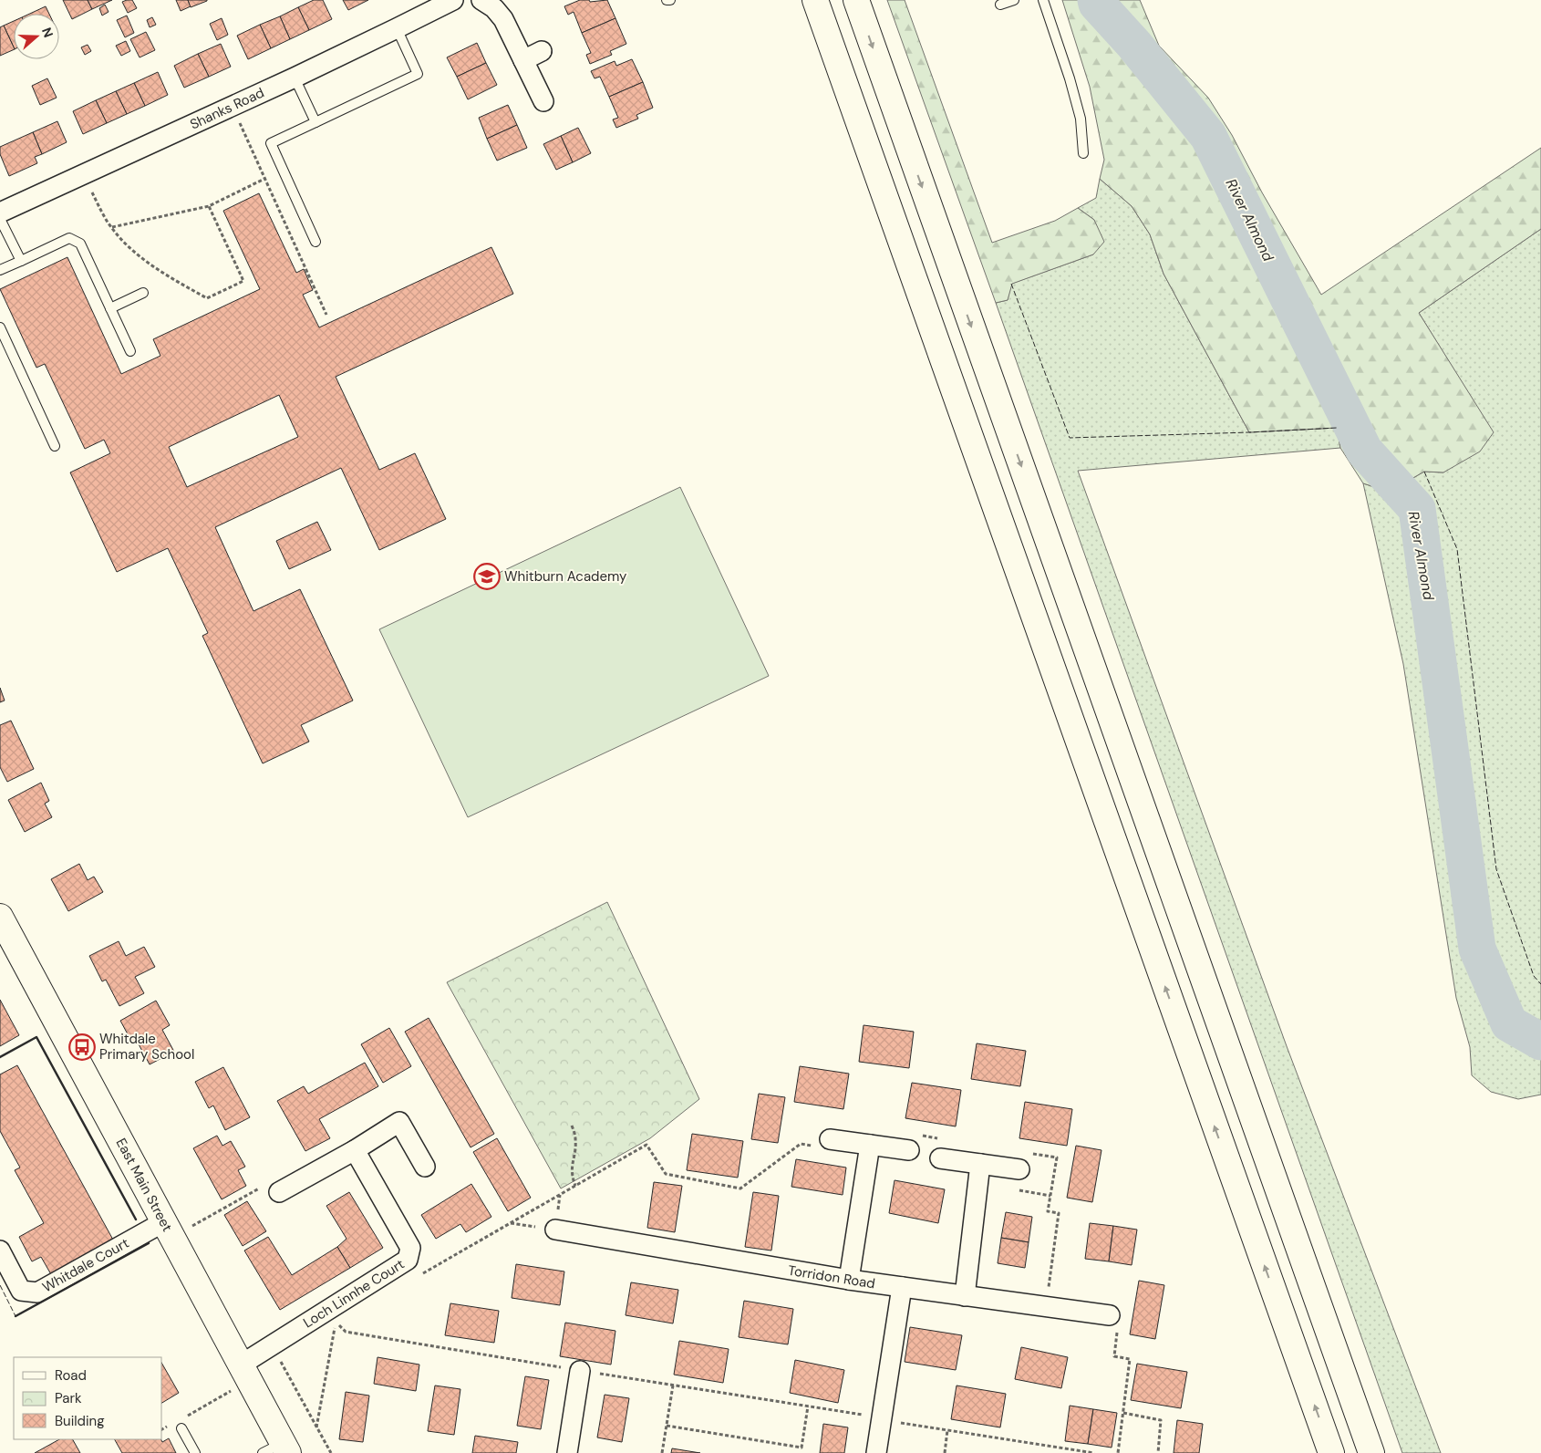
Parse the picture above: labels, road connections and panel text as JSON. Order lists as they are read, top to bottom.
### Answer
{
  "streets": {
    "main road": ["East Main Street"],
    "street": [
      "Shanks Road",
      "Whitdale Court",
      "Torridon Road",
      "Loch Linnhe Court"
    ]
  },
  "crossings": [
    ["East Main Street", "Whitdale Court"],
    ["East Main Street", "Loch Linnhe Court"]
  ],
  "water": ["River Almond"],
  "places": {
    "school or university": ["Whitburn Academy"],
    "bus stop": ["Whitdale Primary School"]
  },
  "legend": ["Road", "Park", "Building"],
  "north": "right"
}
